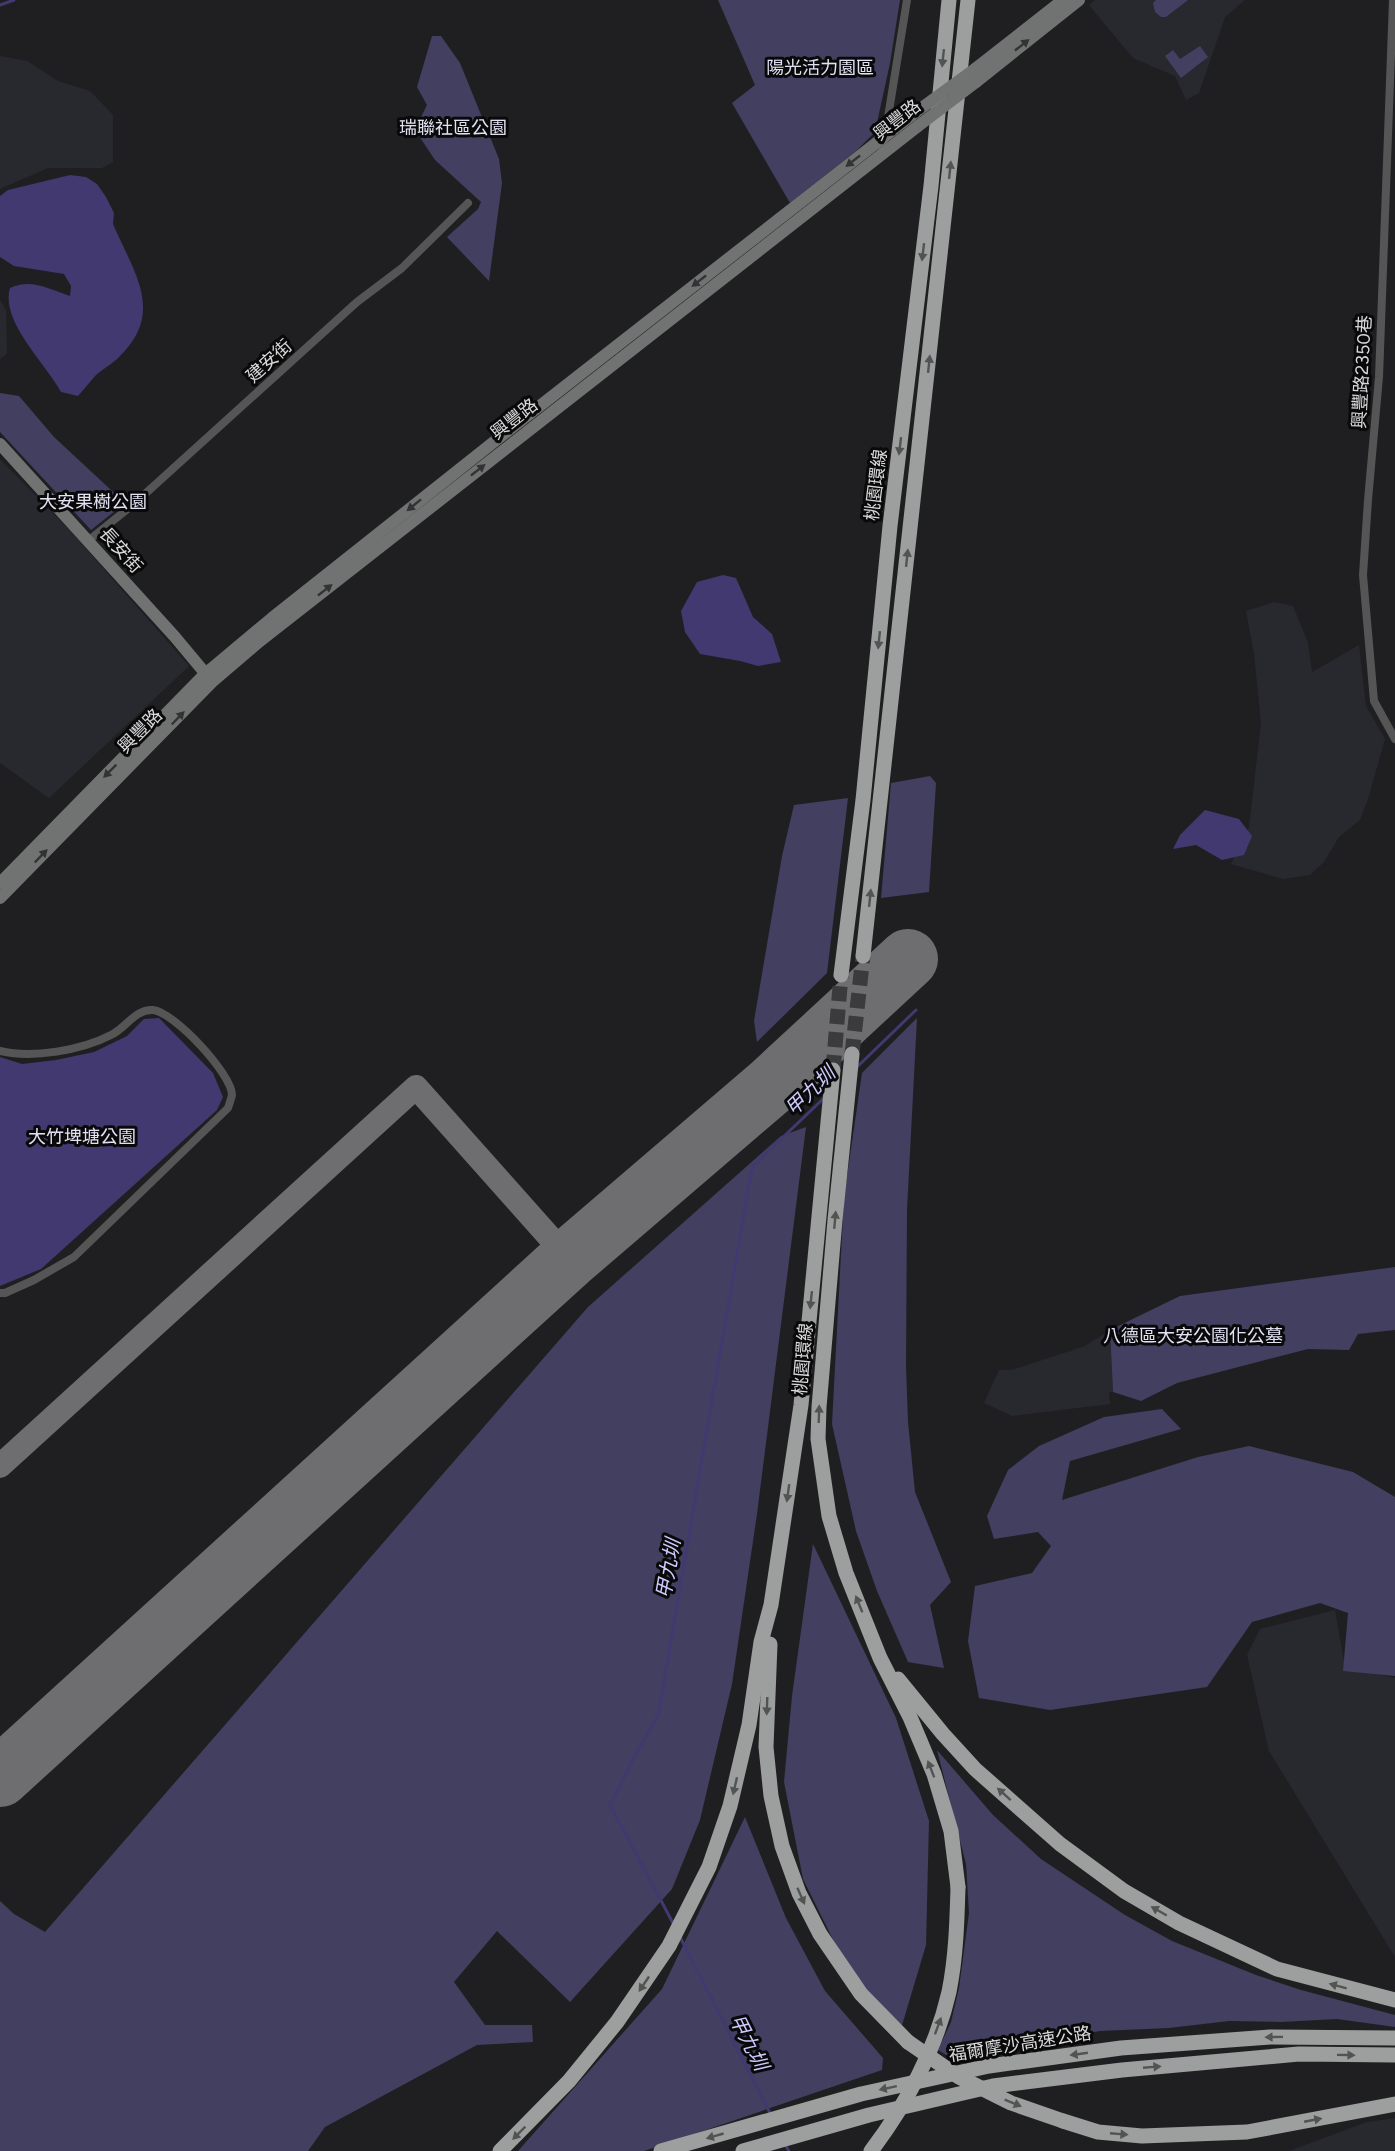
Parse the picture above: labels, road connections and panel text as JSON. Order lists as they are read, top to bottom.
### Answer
{
  "streets": {
    "highway": ["桃園環線", "福爾摩沙高速公路"],
    "main road": ["興豐路", "長安街"],
    "street": ["建安街", "興豐路2350巷"]
  },
  "crossings": [
    ["興豐路", "長安街"],
    ["建安街", "長安街"]
  ],
  "water": ["甲九圳"],
  "parks": [
    "陽光活力園區",
    "瑞聯社區公園",
    "大安果樹公園",
    "大竹埤塘公園",
    "八德區大安公園化公墓"
  ]
}
